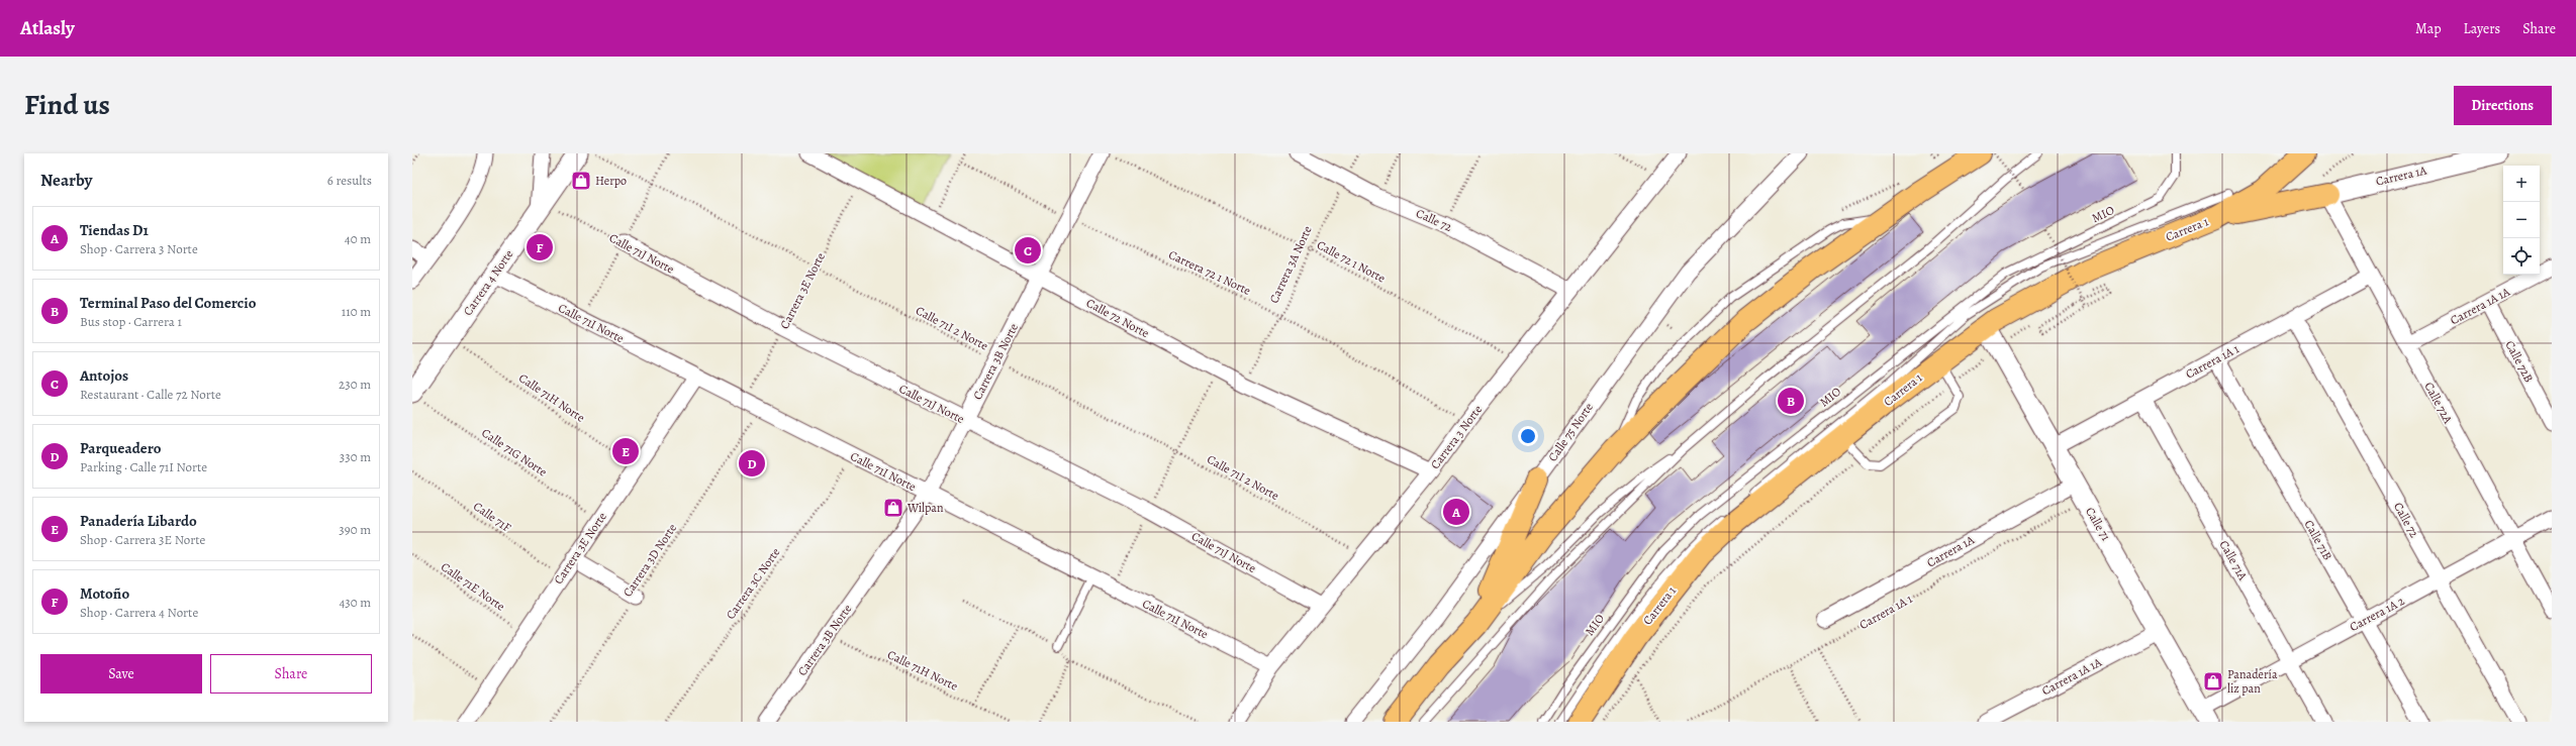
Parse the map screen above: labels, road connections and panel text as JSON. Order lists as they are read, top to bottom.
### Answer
{
  "streets": {
    "highway": ["Carrera 1"],
    "street": [
      "Carrera 1A",
      "Calle 72",
      "Calle 71J Norte",
      "Carrera 4 Norte",
      "Carrera 3E Norte",
      "Carrera 1A 1A",
      "Calle 72 Norte",
      "Calle 71I Norte",
      "Carrera 3B Norte",
      "Carrera 1A 1",
      "Calle 72B",
      "Calle 72A",
      "Calle 75 Norte",
      "Carrera 3 Norte",
      "Calle 71",
      "Calle 71B",
      "Calle 71A",
      "Carrera 1A 2"
    ],
    "lane": ["MIO"],
    "path": [
      "Calle 72 1 Norte",
      "Carrera 3A Norte",
      "Carrera 72 1 Norte",
      "Calle 71I 2 Norte",
      "Calle 71H Norte",
      "Calle 71G Norte",
      "Calle 71F",
      "Carrera 3D Norte",
      "Carrera 3C Norte",
      "Calle 71E Norte"
    ]
  },
  "crossings": [
    ["Carrera 1A", "Calle 72A"],
    ["Carrera 1A", "Calle 71"],
    ["Calle 72", "Carrera 3A Norte"],
    ["Calle 72", "Carrera 1A 1"],
    ["Calle 72", "Carrera 3 Norte"],
    ["Calle 72", "Carrera 1A 2"],
    ["Carrera 1", "Calle 71"],
    ["Calle 71J Norte", "Carrera 4 Norte"],
    ["Calle 71J Norte", "Carrera 3E Norte"],
    ["Calle 71J Norte", "Carrera 3B Norte"],
    ["Calle 71J Norte", "Carrera 3 Norte"],
    ["Calle 72 1 Norte", "Carrera 3A Norte"],
    ["Calle 72 1 Norte", "Carrera 3 Norte"],
    ["Carrera 3A Norte", "Carrera 72 1 Norte"],
    ["Carrera 3A Norte", "Calle 72 Norte"],
    ["Carrera 72 1 Norte", "Carrera 3B Norte"],
    ["Carrera 72 1 Norte", "Carrera 3 Norte"],
    ["Carrera 4 Norte", "Calle 71I Norte"],
    ["Carrera 4 Norte", "Calle 71G Norte"],
    ["Carrera 3E Norte", "Calle 72 Norte"],
    ["Carrera 3E Norte", "Calle 71I Norte"],
    ["Carrera 3E Norte", "Calle 71I 2 Norte"],
    ["Carrera 3E Norte", "Calle 71H Norte"],
    ["Carrera 3E Norte", "Calle 71G Norte"],
    ["Carrera 3E Norte", "Calle 71F"],
    ["Carrera 3E Norte", "Calle 71E Norte"],
    ["Carrera 1A 1A", "Calle 72B"],
    ["Carrera 1A 1A", "Calle 72A"],
    ["Carrera 1A 1A", "Calle 71"],
    ["Calle 72 Norte", "Carrera 3B Norte"],
    ["Calle 72 Norte", "Carrera 3 Norte"],
    ["Calle 71I Norte", "Carrera 3B Norte"],
    ["Calle 71I Norte", "Carrera 3 Norte"],
    ["Calle 71I Norte", "Carrera 3D Norte"],
    ["Calle 71I Norte", "Carrera 3C Norte"],
    ["Calle 71I 2 Norte", "Carrera 3B Norte"],
    ["Calle 71I 2 Norte", "Carrera 3 Norte"],
    ["Carrera 3B Norte", "Calle 71H Norte"],
    ["Carrera 1A 1", "Calle 72A"],
    ["Carrera 1A 1", "Calle 71"],
    ["Carrera 1A 1", "Calle 71B"],
    ["Carrera 1A 1", "Calle 71A"],
    ["Calle 72A", "Carrera 1A 2"],
    ["Calle 71", "Carrera 1A 2"],
    ["Calle 71B", "Carrera 1A 2"],
    ["Calle 71A", "Carrera 1A 2"]
  ],
  "places": {
    "shop": ["Herpo", "Wilpan", "Panadería liz pan"]
  },
  "page": {
    "header": "Atlasly",
    "nav": ["Map", "Layers", "Share"],
    "title": "Find us",
    "buttons": [
      "Directions",
      ["Save", "Share"]
    ],
    "heading": ["Nearby", "6 results"],
    "map_buttons": ["+", "−"],
    "list": [
      {
        "mark": "A",
        "name": "Tiendas D1",
        "note": "Shop · Carrera 3 Norte",
        "value": "40 m"
      },
      {
        "mark": "B",
        "name": "Terminal Paso del Comercio",
        "note": "Bus stop · Carrera 1",
        "value": "110 m"
      },
      {
        "mark": "C",
        "name": "Antojos",
        "note": "Restaurant · Calle 72 Norte",
        "value": "230 m"
      },
      {
        "mark": "D",
        "name": "Parqueadero",
        "note": "Parking · Calle 71I Norte",
        "value": "330 m"
      },
      {
        "mark": "E",
        "name": "Panadería Libardo",
        "note": "Shop · Carrera 3E Norte",
        "value": "390 m"
      },
      {
        "mark": "F",
        "name": "Motoño",
        "note": "Shop · Carrera 4 Norte",
        "value": "430 m"
      }
    ],
    "pins": [
      "F",
      "C",
      "B",
      "E",
      "D",
      "A"
    ]
  }
}
